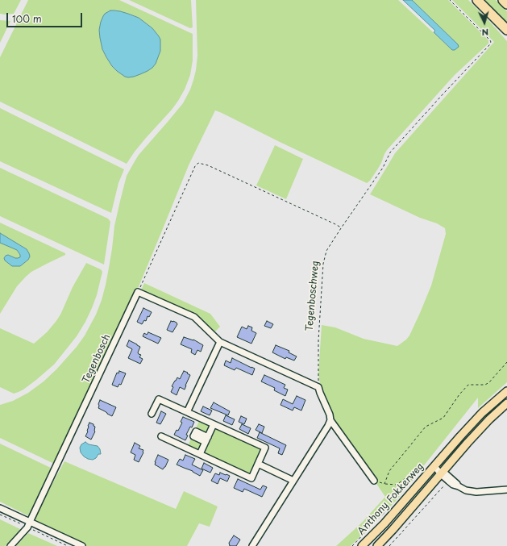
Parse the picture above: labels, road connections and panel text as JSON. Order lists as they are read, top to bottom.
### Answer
{
  "streets": {
    "main road": ["Anthony Fokkerweg"],
    "street": ["Tegenbosch"],
    "path": ["Tegenboschweg"]
  },
  "scale_bar": "100 m",
  "north": "bottom"
}
